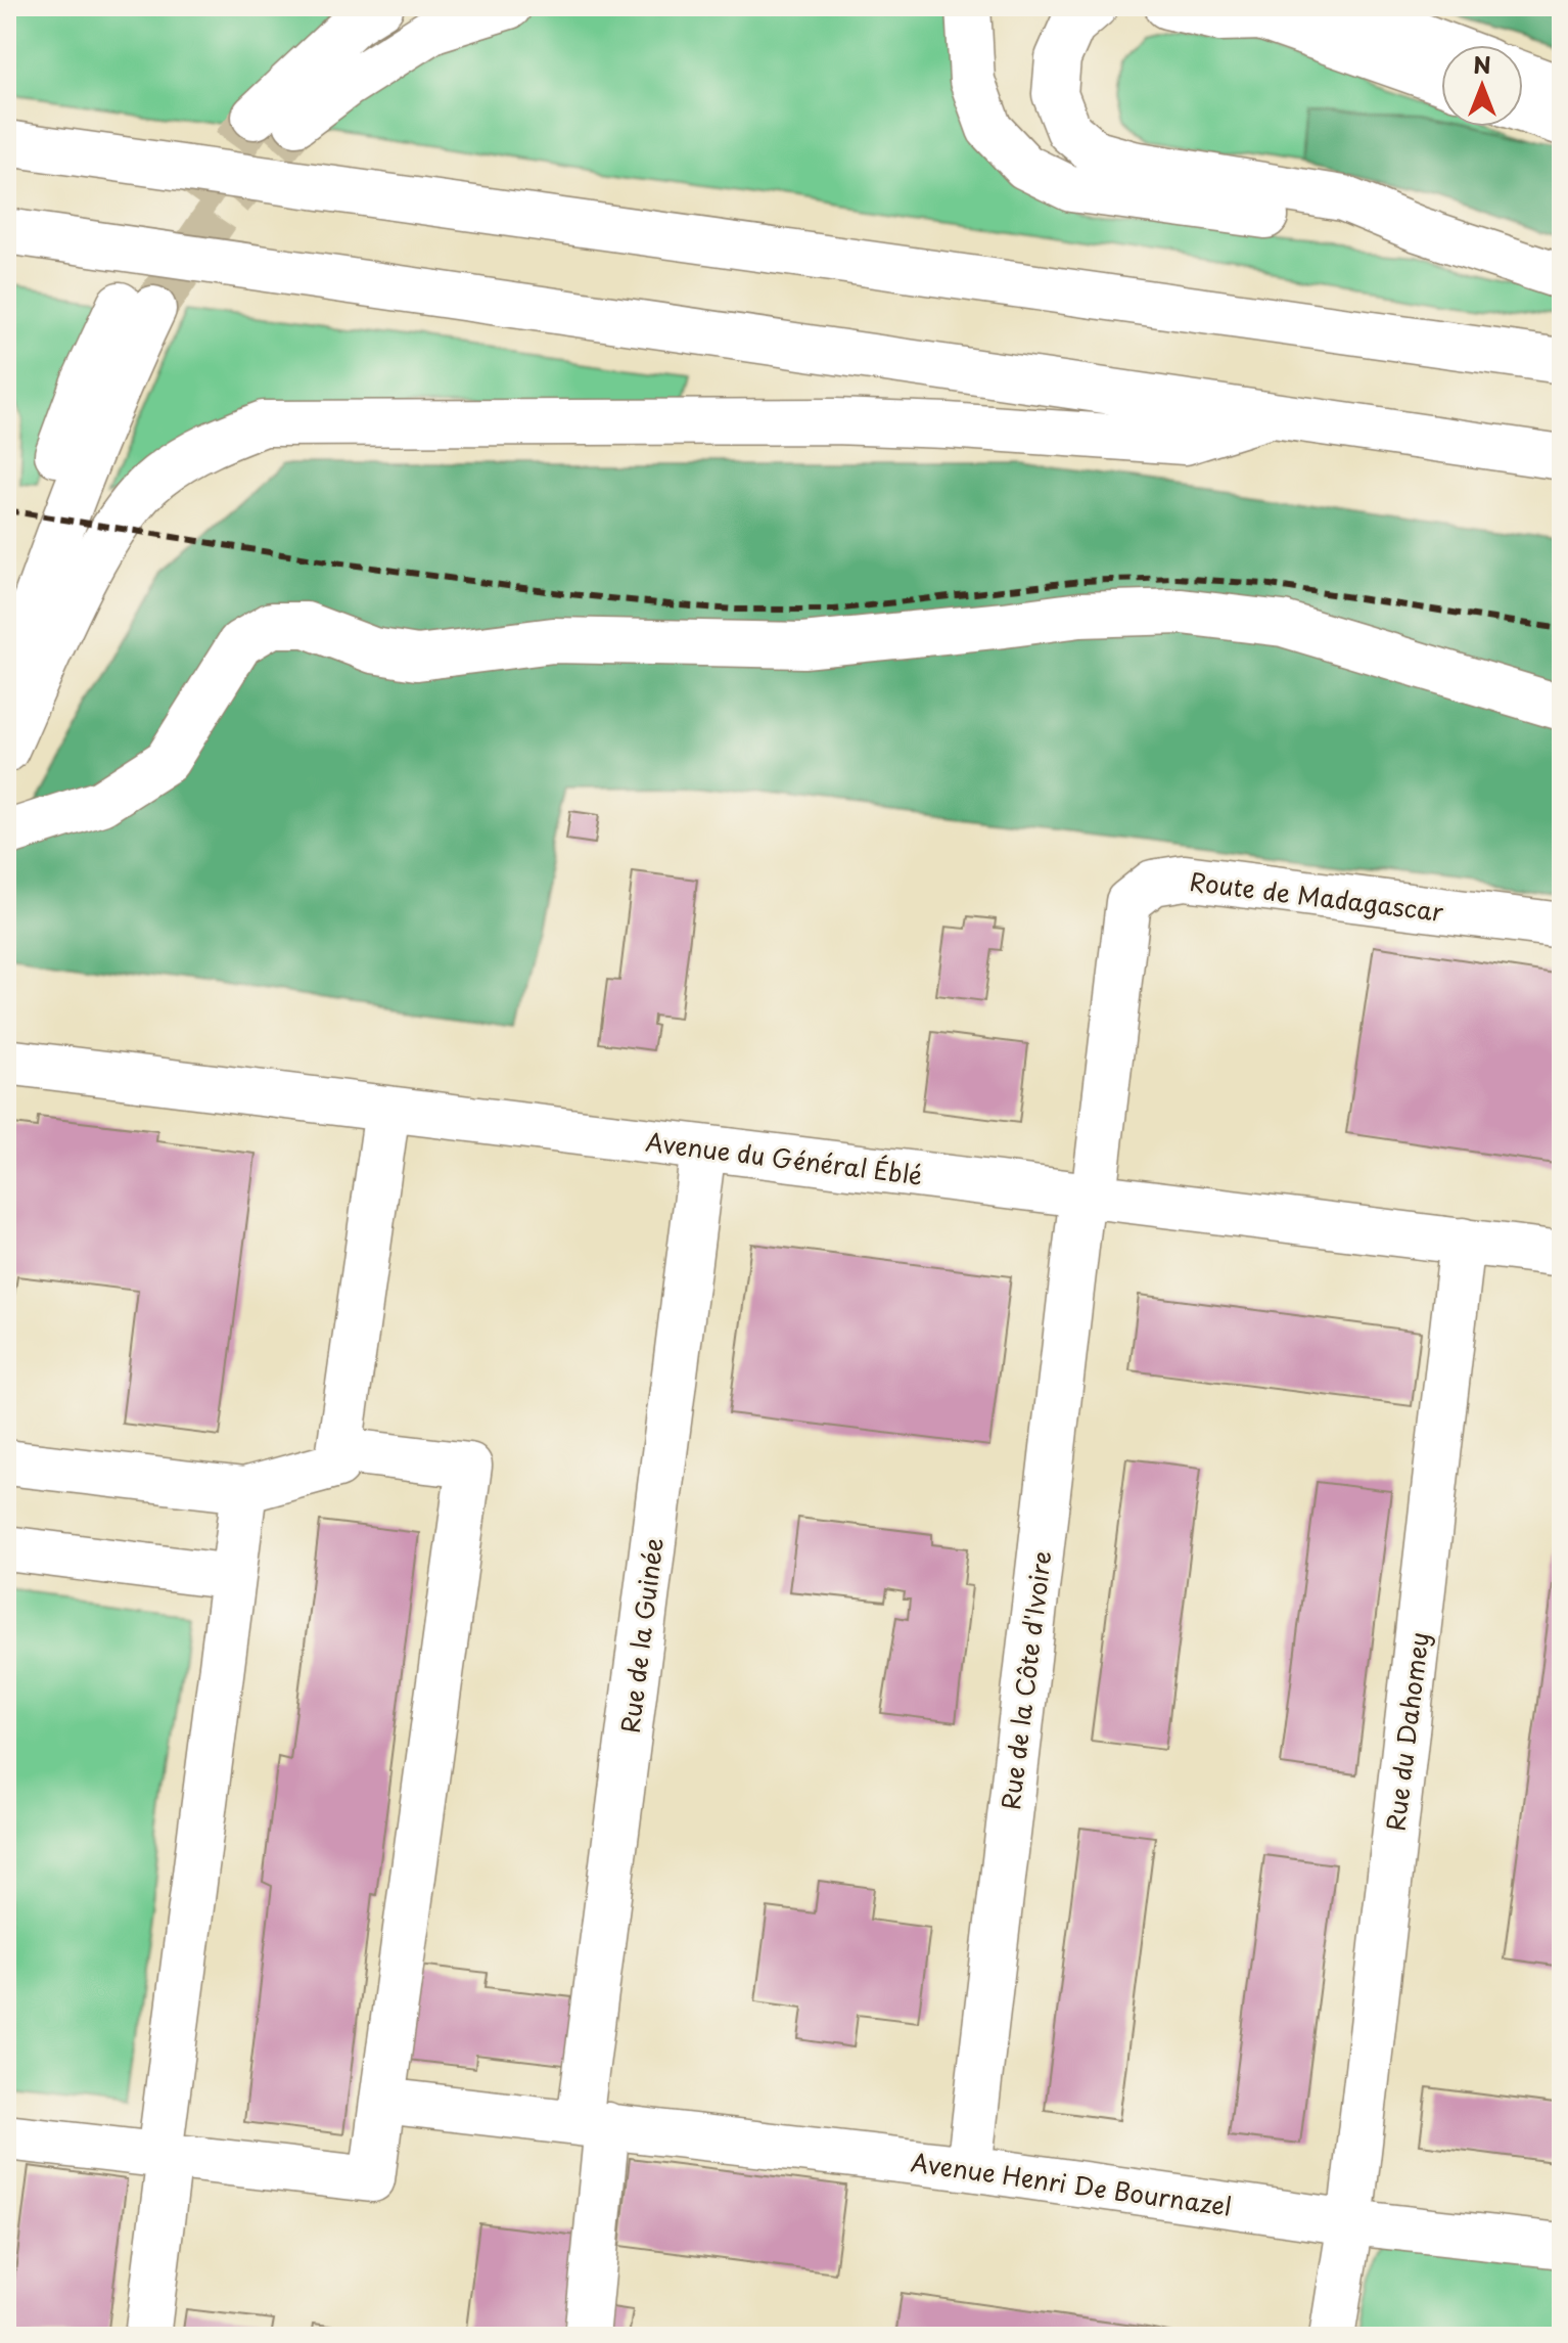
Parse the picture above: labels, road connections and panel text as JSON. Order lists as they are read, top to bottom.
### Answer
{
  "streets": {
    "main road": [
      "Route de Madagascar",
      "Avenue du Général Éblé",
      "Rue de la Guinée",
      "Rue de la Côte d'Ivoire",
      "Rue du Dahomey",
      "Avenue Henri De Bournazel"
    ]
  },
  "crossings": [
    ["Route de Madagascar", "Avenue du Général Éblé"],
    ["Route de Madagascar", "Rue de la Côte d'Ivoire"],
    ["Avenue du Général Éblé", "Rue de la Guinée"],
    ["Avenue du Général Éblé", "Rue de la Côte d'Ivoire"],
    ["Avenue du Général Éblé", "Rue du Dahomey"],
    ["Rue de la Guinée", "Avenue Henri De Bournazel"],
    ["Rue de la Côte d'Ivoire", "Avenue Henri De Bournazel"],
    ["Rue du Dahomey", "Avenue Henri De Bournazel"]
  ],
  "north": "top"
}
